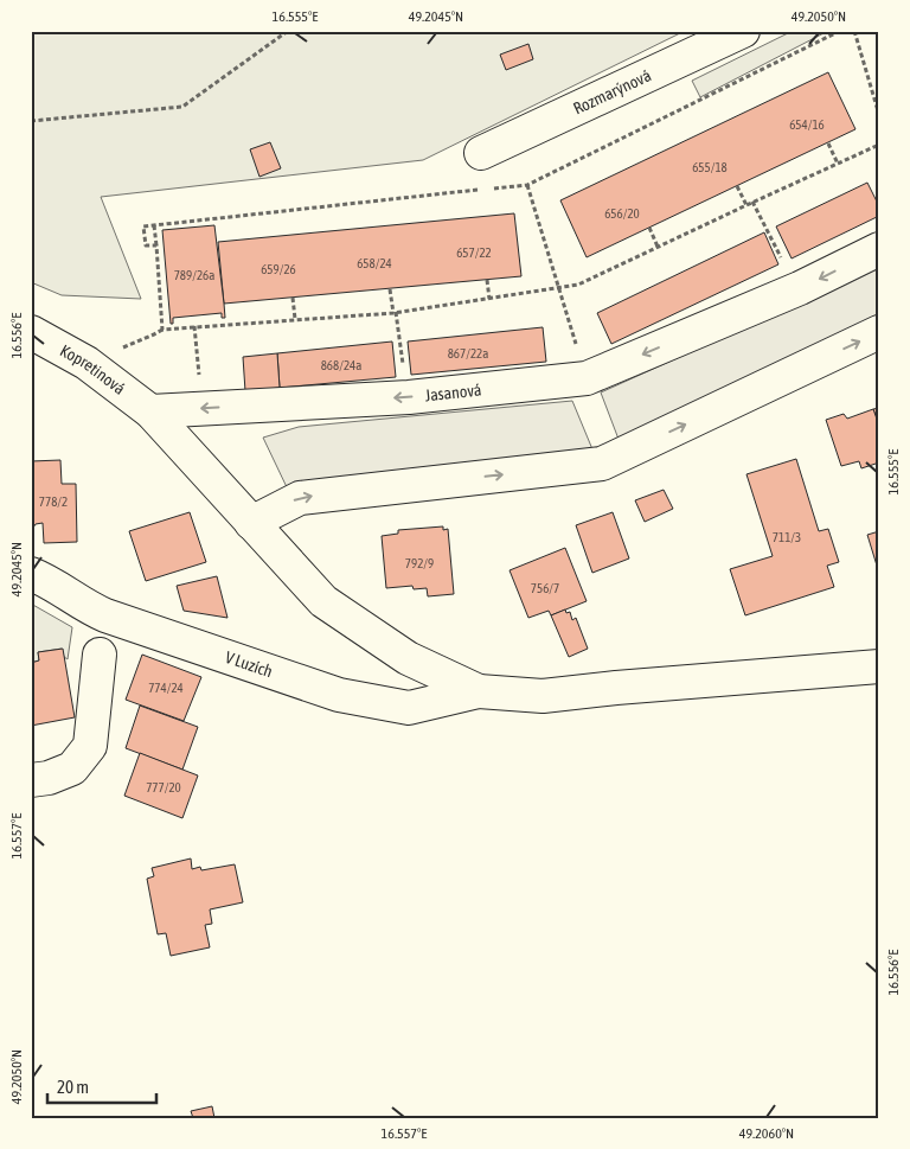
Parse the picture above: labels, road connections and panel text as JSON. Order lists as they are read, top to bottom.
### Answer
{
  "streets": {
    "street": [
      "Rozmarýnová",
      "Kopretinová",
      "Jasanová",
      "V Luzích"
    ]
  },
  "crossings": [
    ["Kopretinová", "Jasanová"]
  ],
  "house_numbers": [
    "654/16",
    "655/18",
    "656/20",
    "657/22",
    "658/24",
    "659/26",
    "789/26a",
    "867/22a",
    "868/24a",
    "778/2",
    "711/3",
    "792/9",
    "756/7",
    "774/24",
    "777/20"
  ],
  "scale_bar": "20 m",
  "coordinates": [
    "16.555°E",
    "49.2045°N",
    "49.2050°N",
    "16.556°E",
    "16.557°E",
    "49.2060°N"
  ]
}
